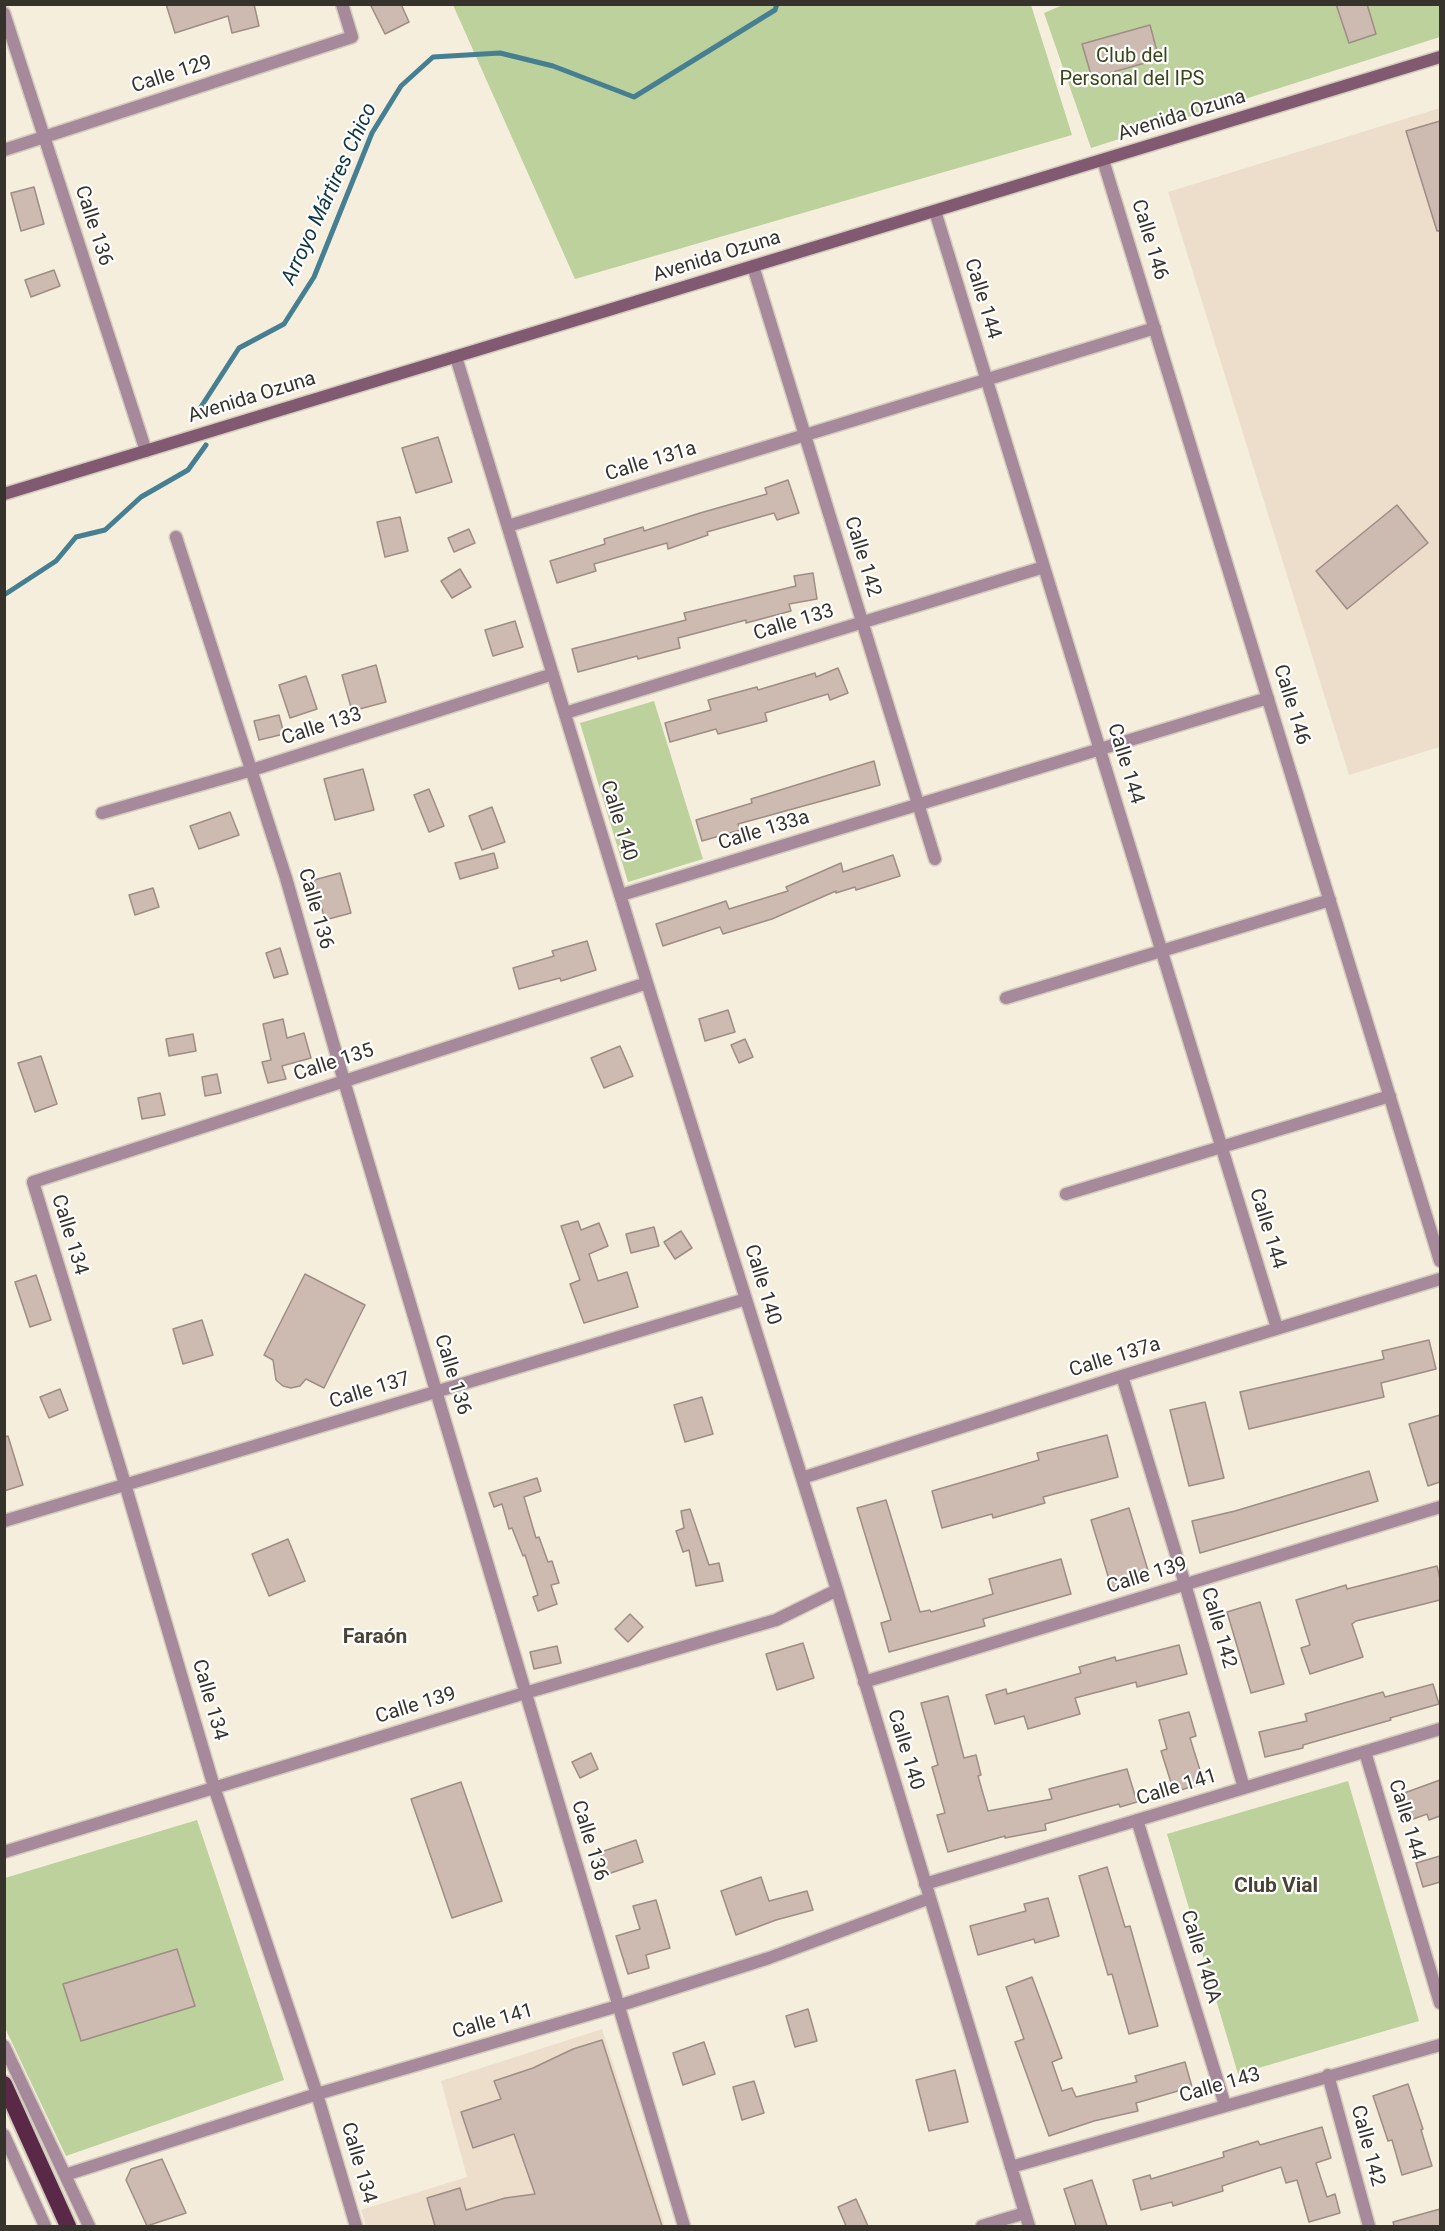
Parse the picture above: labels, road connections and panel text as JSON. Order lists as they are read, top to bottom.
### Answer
{
  "streets": {
    "main road": ["Avenida Ozuna"],
    "street": [
      "Calle 129",
      "Calle 136",
      "Calle 146",
      "Calle 144",
      "Calle 131a",
      "Calle 142",
      "Calle 133",
      "Calle 140",
      "Calle 133a",
      "Calle 135",
      "Calle 134",
      "Calle 137a",
      "Calle 137",
      "Calle 139",
      "Calle 141",
      "Calle 140A",
      "Calle 143"
    ]
  },
  "crossings": [
    ["Calle 129", "Calle 136"],
    ["Avenida Ozuna", "Calle 136"],
    ["Avenida Ozuna", "Calle 146"],
    ["Avenida Ozuna", "Calle 144"],
    ["Avenida Ozuna", "Calle 142"],
    ["Avenida Ozuna", "Calle 140"],
    ["Calle 136", "Calle 133"],
    ["Calle 136", "Calle 135"],
    ["Calle 136", "Calle 137"],
    ["Calle 136", "Calle 139"],
    ["Calle 136", "Calle 141"],
    ["Calle 146", "Calle 131a"],
    ["Calle 146", "Calle 133a"],
    ["Calle 144", "Calle 131a"],
    ["Calle 144", "Calle 133"],
    ["Calle 144", "Calle 133a"],
    ["Calle 144", "Calle 137a"],
    ["Calle 144", "Calle 141"],
    ["Calle 131a", "Calle 142"],
    ["Calle 131a", "Calle 140"],
    ["Calle 142", "Calle 133"],
    ["Calle 142", "Calle 133a"],
    ["Calle 142", "Calle 137a"],
    ["Calle 142", "Calle 139"],
    ["Calle 142", "Calle 141"],
    ["Calle 142", "Calle 143"],
    ["Calle 133", "Calle 140"],
    ["Calle 140", "Calle 133a"],
    ["Calle 140", "Calle 135"],
    ["Calle 140", "Calle 137a"],
    ["Calle 140", "Calle 137"],
    ["Calle 140", "Calle 139"],
    ["Calle 140", "Calle 141"],
    ["Calle 140", "Calle 143"],
    ["Calle 135", "Calle 134"],
    ["Calle 134", "Calle 137"],
    ["Calle 134", "Calle 139"],
    ["Calle 134", "Calle 141"],
    ["Calle 141", "Calle 140A"],
    ["Calle 140A", "Calle 143"]
  ],
  "districts": ["Faraón", "Club Vial"],
  "water": ["Arroyo Mártires Chico"],
  "parks": ["Club del Personal del IPS"]
}
